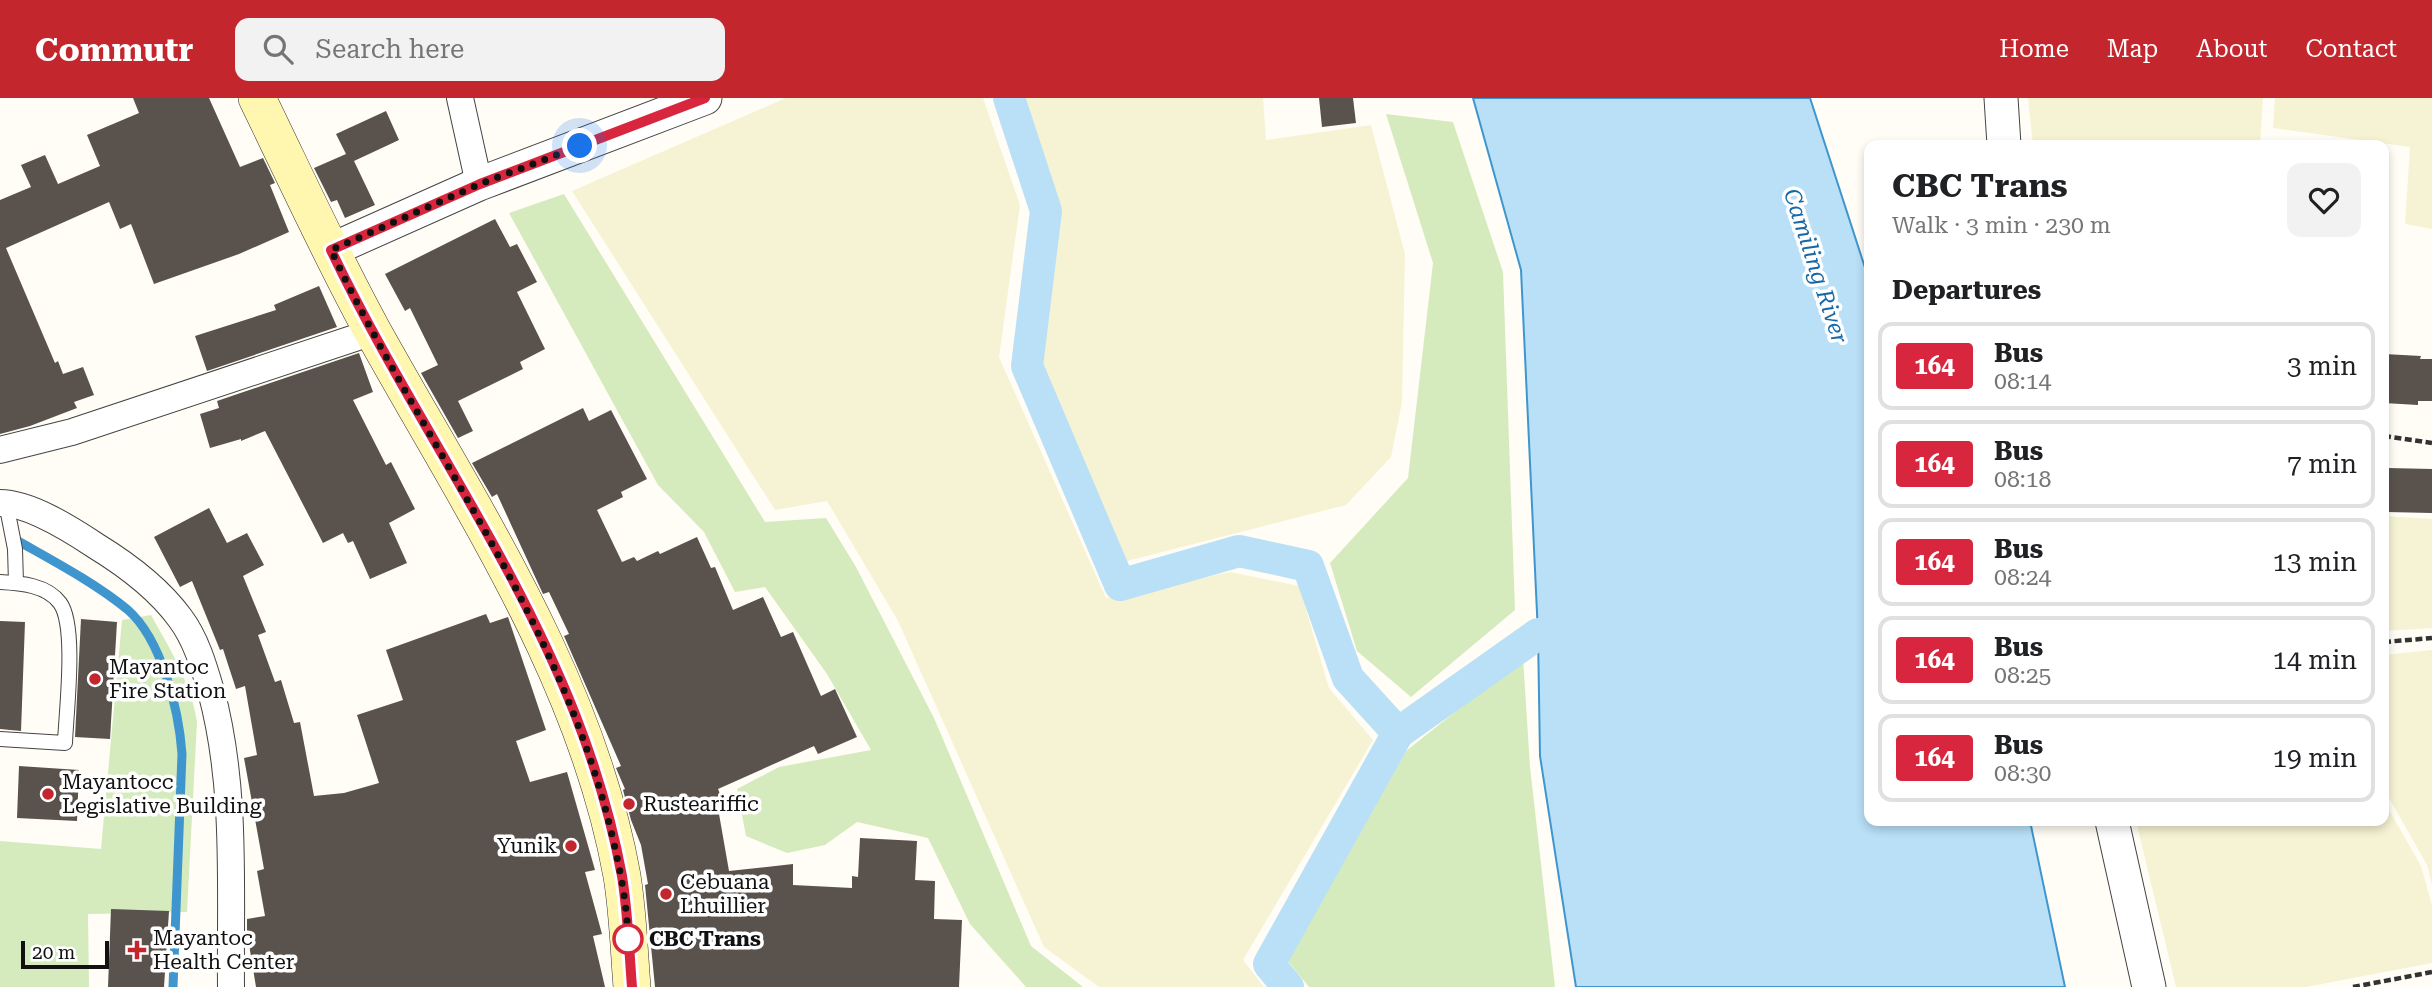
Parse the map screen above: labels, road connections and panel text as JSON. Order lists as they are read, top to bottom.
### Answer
{
  "water": ["Camiling River"],
  "places": {
    "other": [
      "Mayantoc Fire Station",
      "Mayantocc Legislative Building",
      "Rusteariffic",
      "Yunik",
      "Cebuana Lhuillier",
      "CBC Trans"
    ],
    "health": ["Mayantoc Health Center"]
  },
  "lines": ["bus line 164"],
  "scale_bar": "20 m",
  "page": {
    "header": "Commutr",
    "search": "Search here",
    "nav": [
      "Home",
      "Map",
      "About",
      "Contact"
    ],
    "heading": [
      ["CBC Trans", "Walk · 3 min · 230 m"],
      "Departures"
    ],
    "list": [
      {
        "mark": "164",
        "name": "Bus",
        "note": "08:14",
        "value": "3 min"
      },
      {
        "mark": "164",
        "name": "Bus",
        "note": "08:18",
        "value": "7 min"
      },
      {
        "mark": "164",
        "name": "Bus",
        "note": "08:24",
        "value": "13 min"
      },
      {
        "mark": "164",
        "name": "Bus",
        "note": "08:25",
        "value": "14 min"
      },
      {
        "mark": "164",
        "name": "Bus",
        "note": "08:30",
        "value": "19 min"
      }
    ],
    "scale": "20 m"
  }
}
